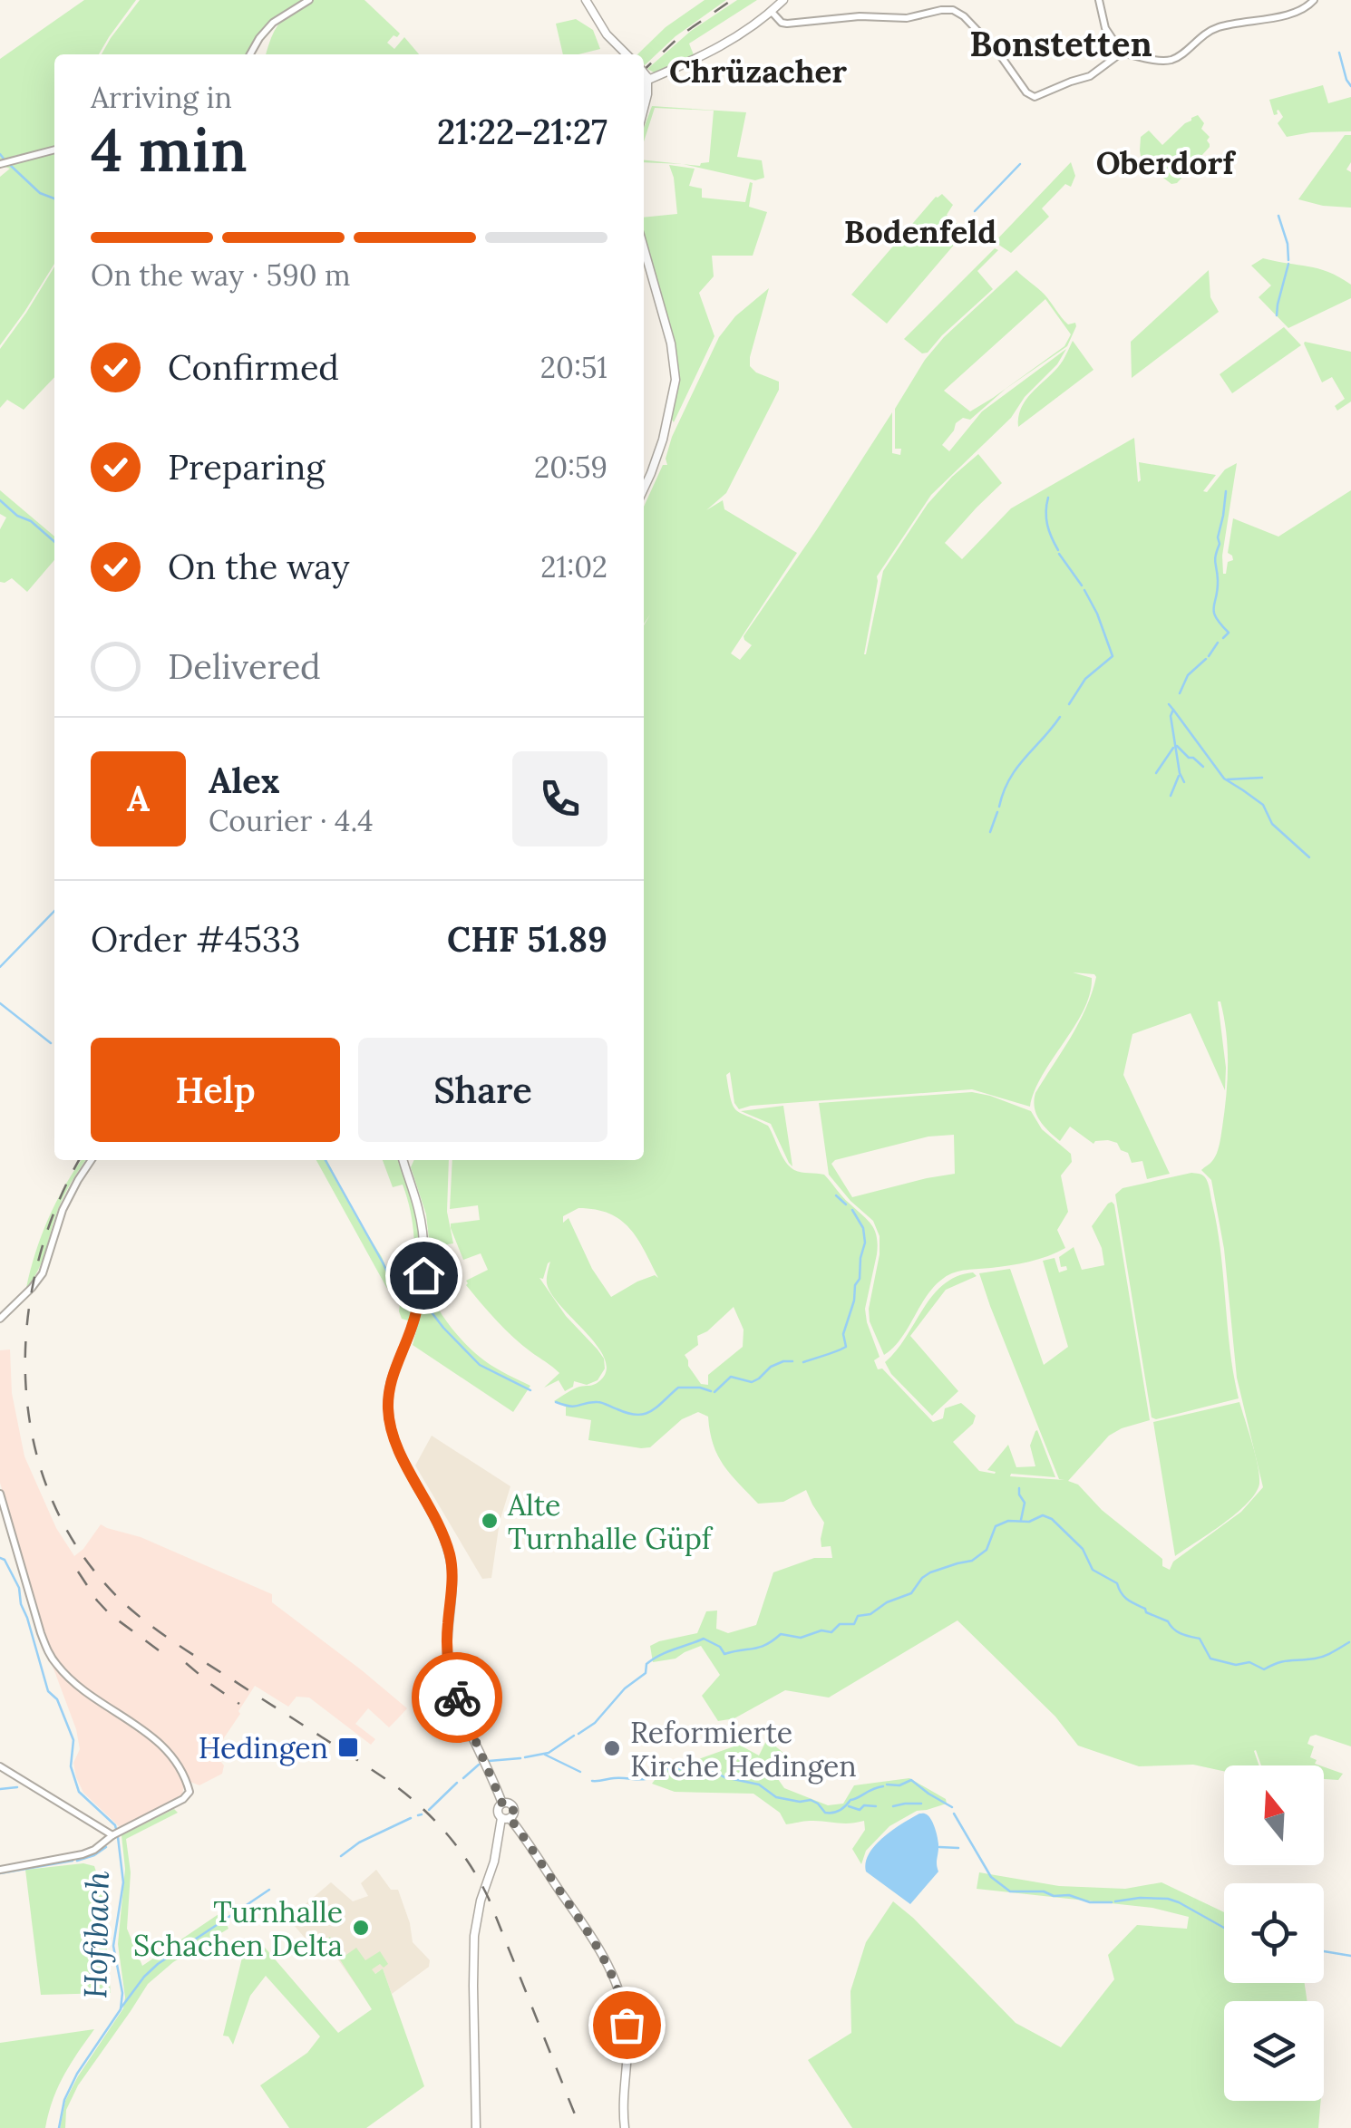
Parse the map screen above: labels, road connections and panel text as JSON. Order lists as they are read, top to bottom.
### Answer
{
  "districts": [
    "Bonstetten",
    "Chrüzacher",
    "Oberdorf",
    "Bodenfeld"
  ],
  "water": ["Hofibach"],
  "places": {
    "other": ["Alte Turnhalle Güpf", "Reformierte Kirche Hedingen", "Turnhalle Schachen Delta"],
    "transit": ["Hedingen"]
  },
  "north": "top",
  "page": {
    "heading": ["4 min", "Arriving in", "21:22–21:27"],
    "panel": [
      "Alex",
      "Courier · 4.4",
      "Order #4533",
      "CHF 51.89"
    ],
    "bar": "On the way · 590 m",
    "list": [
      ["Confirmed", "20:51"],
      ["Preparing", "20:59"],
      ["On the way", "21:02"],
      "Delivered"
    ],
    "round": "A",
    "buttons": ["Help", "Share"]
  }
}
